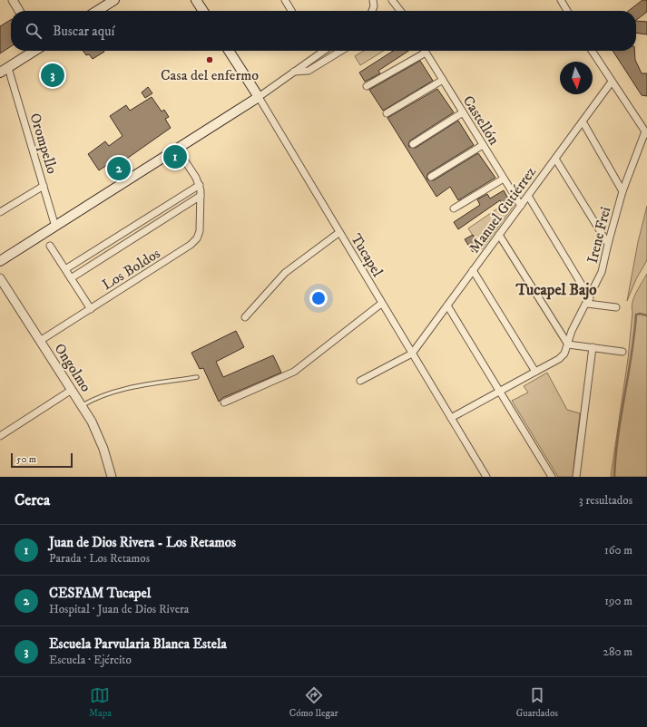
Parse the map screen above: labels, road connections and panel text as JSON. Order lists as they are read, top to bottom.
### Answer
{
  "streets": {
    "main road": ["Tucapel"],
    "street": [
      "Castellón",
      "Orompello",
      "Manuel Gutiérrez",
      "Irene Frei",
      "Los Boldos",
      "Ongolmo"
    ]
  },
  "crossings": [
    ["Castellón", "Manuel Gutiérrez"],
    ["Manuel Gutiérrez", "Tucapel"],
    ["Irene Frei", "Tucapel"],
    ["Los Boldos", "Ongolmo"]
  ],
  "districts": ["Tucapel Bajo"],
  "places": ["Casa del enfermo"],
  "scale_bar": "50 m",
  "north": "bottom",
  "page": {
    "search": "Buscar aquí",
    "pins": ["3", "1", "2"],
    "scale": "50 m",
    "heading": ["Cerca", "3 resultados"],
    "list": [
      {
        "mark": "1",
        "name": "Juan de Dios Rivera - Los Retamos",
        "note": "Parada · Los Retamos",
        "value": "160 m"
      },
      {
        "mark": "2",
        "name": "CESFAM Tucapel",
        "note": "Hospital · Juan de Dios Rivera",
        "value": "190 m"
      },
      {
        "mark": "3",
        "name": "Escuela Parvularia Blanca Estela",
        "note": "Escuela · Ejército",
        "value": "280 m"
      }
    ],
    "nav": ["Mapa", "Cómo llegar", "Guardados"]
  }
}
